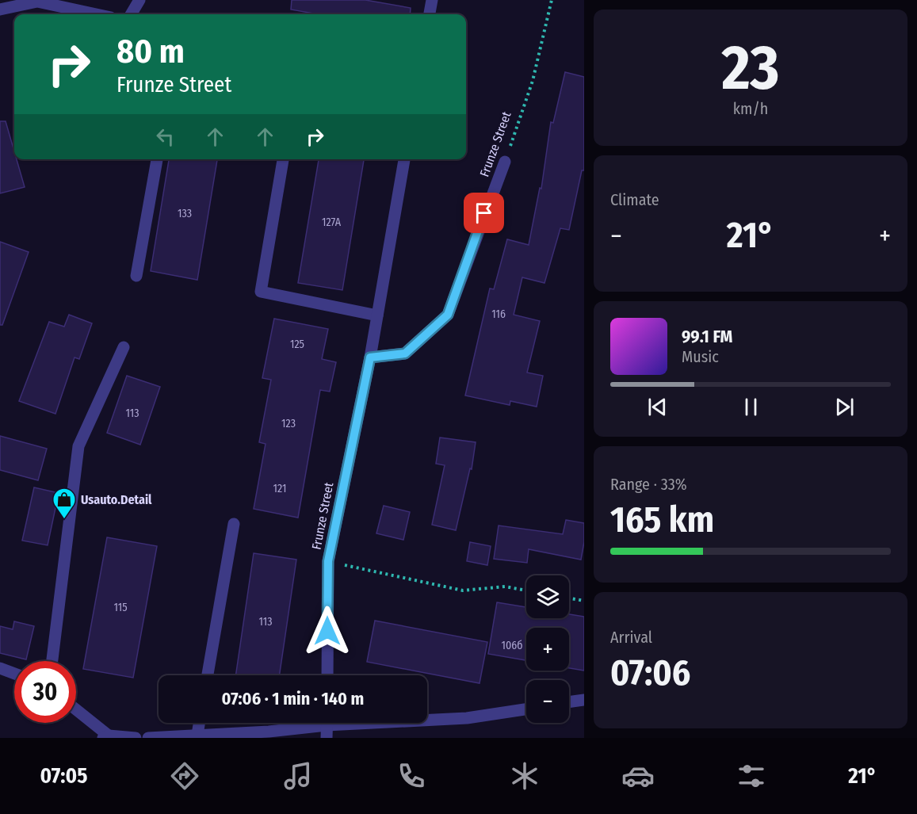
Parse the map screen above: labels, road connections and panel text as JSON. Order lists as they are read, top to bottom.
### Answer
{
  "streets": {
    "street": ["Frunze Street"]
  },
  "places": {
    "shop": ["Usauto.Detail"]
  },
  "house_numbers": [
    "133",
    "127А",
    "116",
    "125",
    "113",
    "123",
    "121",
    "115",
    "113",
    "106б"
  ],
  "page": {
    "tile": [
      ["23", "km/h"],
      "Climate",
      ["Range · 33%", "165 km"],
      ["Arrival", "07:06"]
    ],
    "turn": ["80 m", "Frunze Street"],
    "heat": ["−", "21°", "+"],
    "song": ["99.1 FM", "Music"],
    "map_buttons": ["+", "−"],
    "limit": "30",
    "trip": "07:06 · 1 min · 140 m",
    "tabs": ["07:05", "21°"]
  }
}
